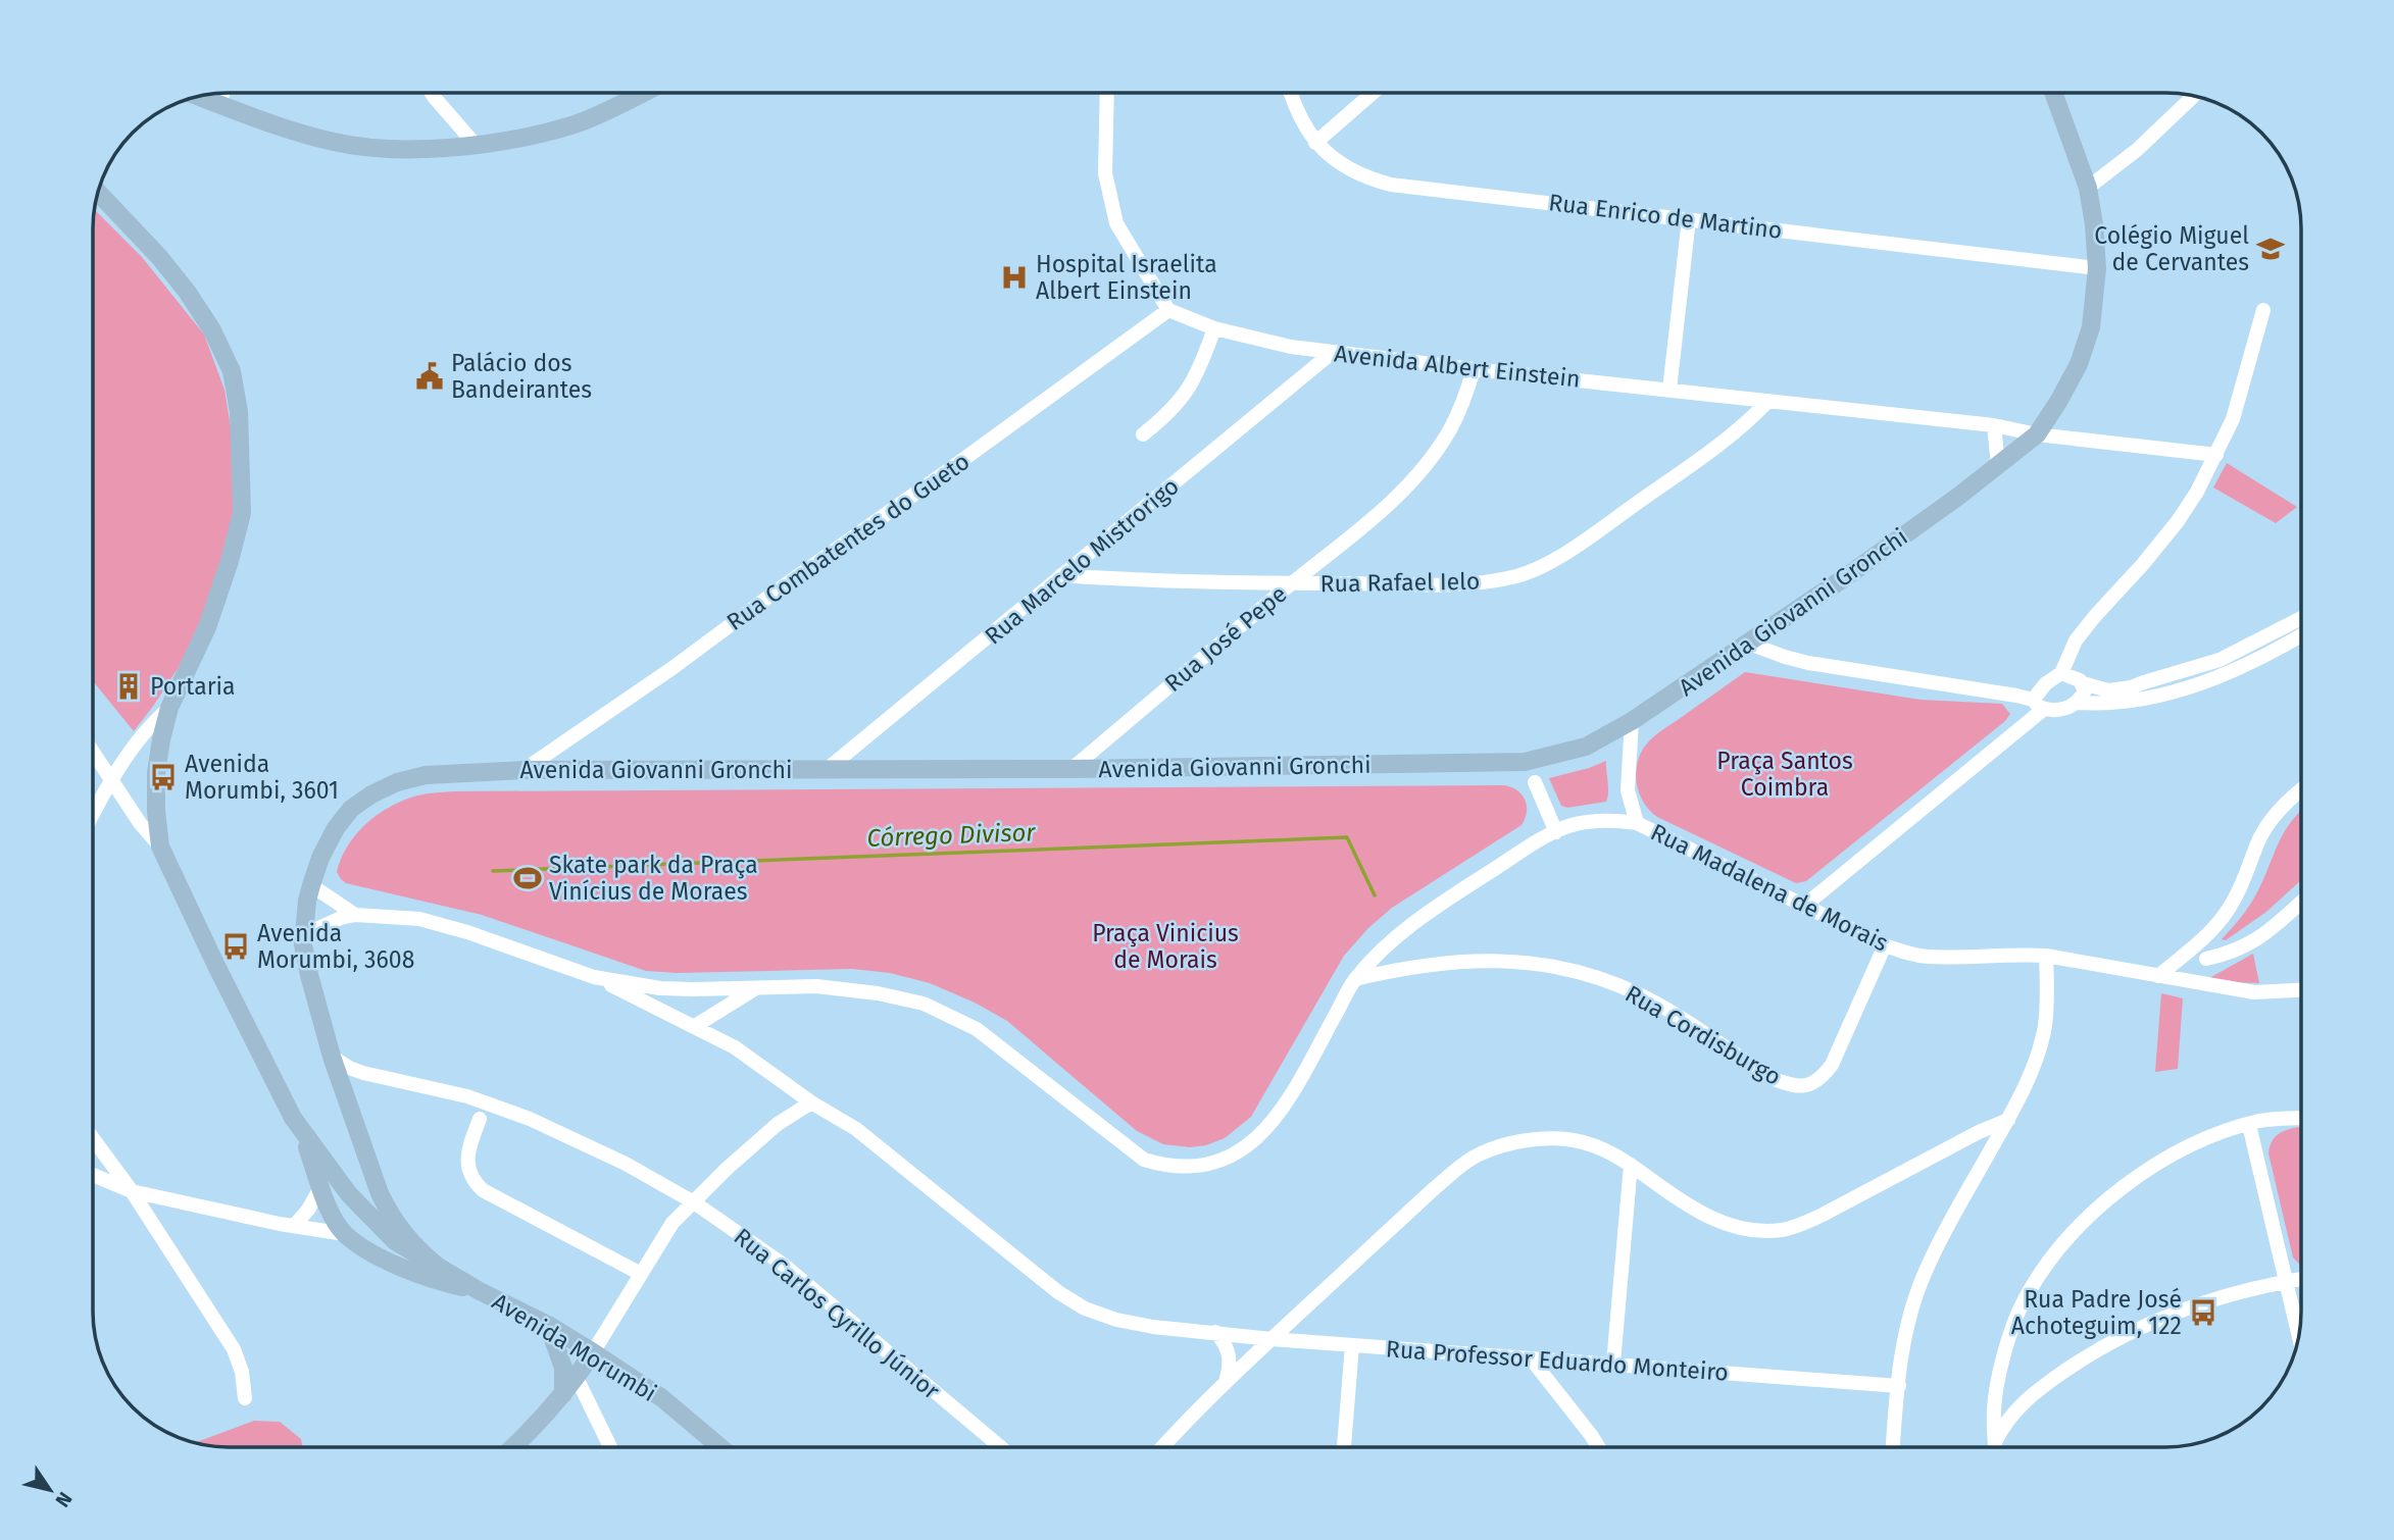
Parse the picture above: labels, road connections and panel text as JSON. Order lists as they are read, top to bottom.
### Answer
{
  "streets": {
    "main road": ["Avenida Giovanni Gronchi", "Avenida Morumbi"],
    "street": [
      "Rua Enrico de Martino",
      "Avenida Albert Einstein",
      "Rua Combatentes do Gueto",
      "Rua Marcelo Mistrorigo",
      "Rua Rafael Ielo",
      "Rua José Pepe",
      "Rua Madalena de Morais",
      "Rua Cordisburgo",
      "Rua Carlos Cyrillo Júnior",
      "Rua Professor Eduardo Monteiro"
    ]
  },
  "crossings": [
    ["Rua Enrico de Martino", "Avenida Giovanni Gronchi"],
    ["Avenida Albert Einstein", "Rua Combatentes do Gueto"],
    ["Avenida Albert Einstein", "Rua Marcelo Mistrorigo"],
    ["Avenida Albert Einstein", "Rua Rafael Ielo"],
    ["Avenida Albert Einstein", "Avenida Giovanni Gronchi"],
    ["Avenida Albert Einstein", "Rua José Pepe"],
    ["Rua Combatentes do Gueto", "Avenida Giovanni Gronchi"],
    ["Rua Marcelo Mistrorigo", "Rua Rafael Ielo"],
    ["Rua Marcelo Mistrorigo", "Avenida Giovanni Gronchi"],
    ["Rua Rafael Ielo", "Rua José Pepe"],
    ["Avenida Giovanni Gronchi", "Rua José Pepe"],
    ["Avenida Giovanni Gronchi", "Rua Carlos Cyrillo Júnior"],
    ["Avenida Giovanni Gronchi", "Avenida Morumbi"],
    ["Rua Madalena de Morais", "Rua Cordisburgo"]
  ],
  "water": ["Córrego Divisor"],
  "parks": ["Praça Santos Coimbra", "Praça Vinicius de Morais"],
  "places": {
    "school or university": ["Colégio Miguel de Cervantes"],
    "hospital": ["Hospital Israelita Albert Einstein"],
    "public building": ["Palácio dos Bandeirantes"],
    "building": ["Portaria"],
    "bus stop": ["Avenida Morumbi, 3601", "Avenida Morumbi, 3608", "Rua Padre José Achoteguim, 122"],
    "sports": ["Skate park da Praça Vinícius de Moraes"]
  },
  "north": "bottom right"
}
